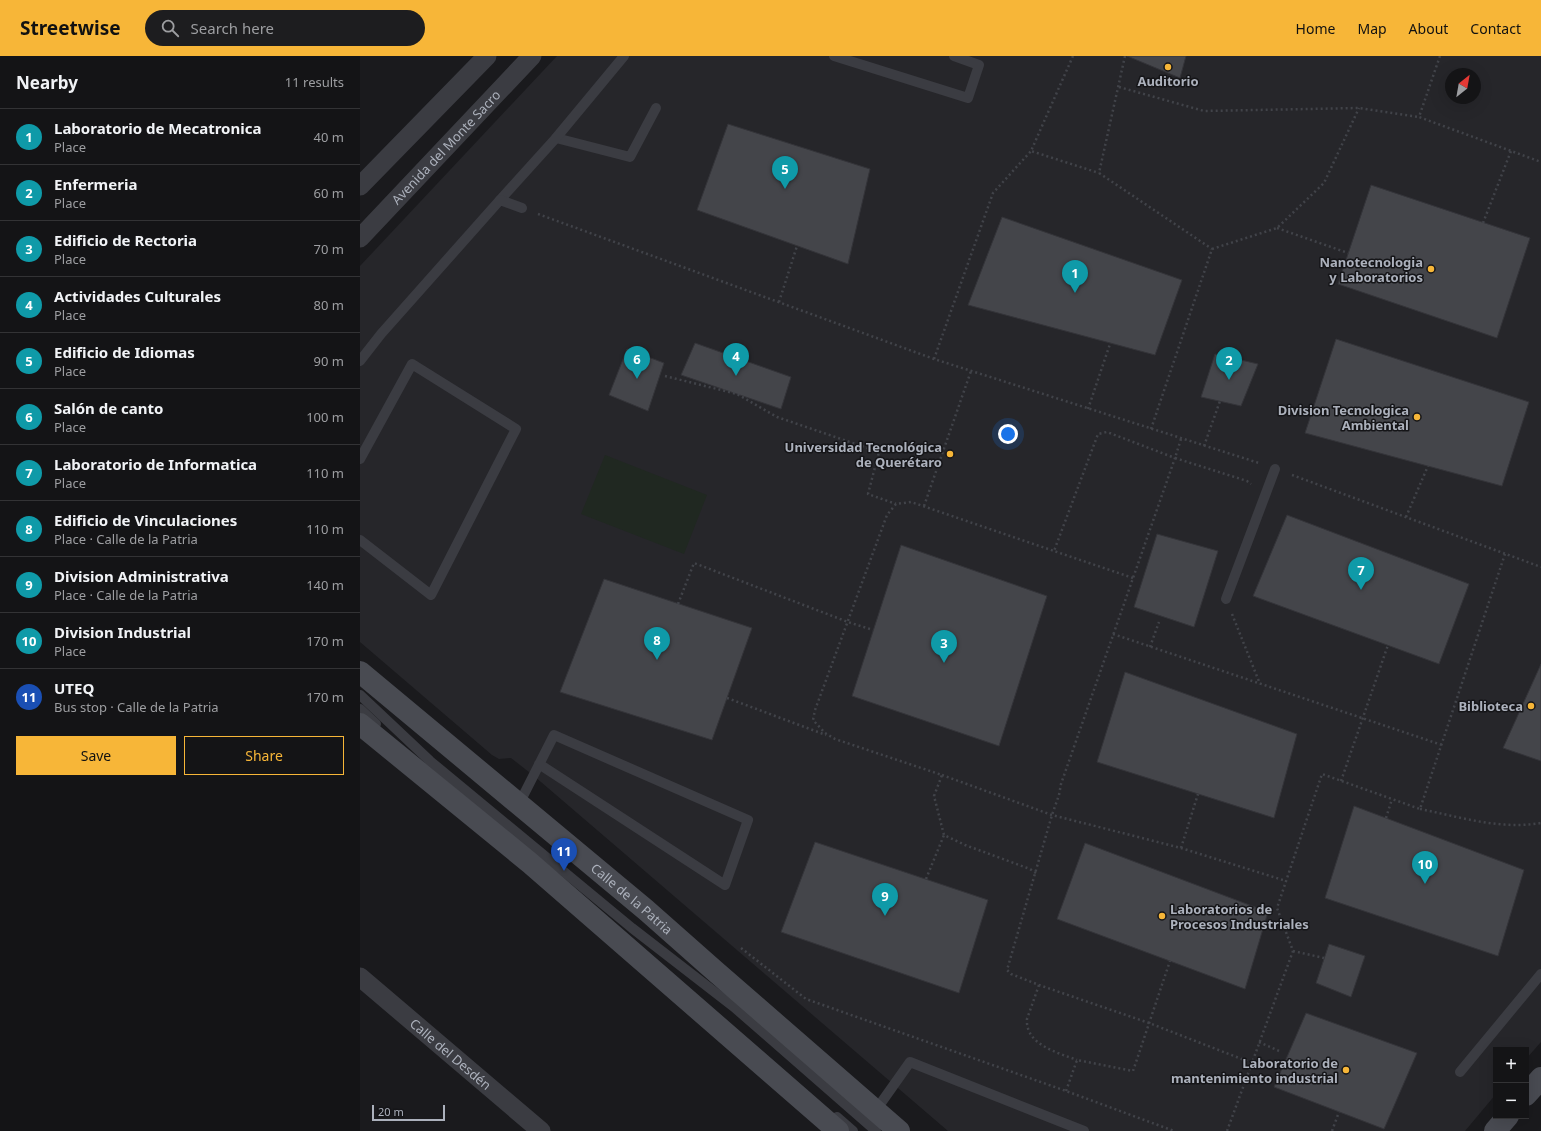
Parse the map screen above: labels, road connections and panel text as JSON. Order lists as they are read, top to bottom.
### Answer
{
  "streets": {
    "street": ["Avenida del Monte Sacro", "Calle de la Patria", "Calle del Desdén"]
  },
  "places": [
    "Auditorio",
    "Nanotecnologia y Laboratorios",
    "Division Tecnologica Ambiental",
    "Universidad Tecnológica de Querétaro",
    "Biblioteca",
    "Laboratorios de Procesos Industriales",
    "Laboratorio de mantenimiento industrial"
  ],
  "scale_bar": "20 m",
  "north": "top right",
  "page": {
    "header": "Streetwise",
    "search": "Search here",
    "nav": [
      "Home",
      "Map",
      "About",
      "Contact"
    ],
    "heading": ["Nearby", "11 results"],
    "list": [
      {
        "mark": "1",
        "name": "Laboratorio de Mecatronica",
        "note": "Place",
        "value": "40 m"
      },
      {
        "mark": "2",
        "name": "Enfermeria",
        "note": "Place",
        "value": "60 m"
      },
      {
        "mark": "3",
        "name": "Edificio de Rectoria",
        "note": "Place",
        "value": "70 m"
      },
      {
        "mark": "4",
        "name": "Actividades Culturales",
        "note": "Place",
        "value": "80 m"
      },
      {
        "mark": "5",
        "name": "Edificio de Idiomas",
        "note": "Place",
        "value": "90 m"
      },
      {
        "mark": "6",
        "name": "Salón de canto",
        "note": "Place",
        "value": "100 m"
      },
      {
        "mark": "7",
        "name": "Laboratorio de Informatica",
        "note": "Place",
        "value": "110 m"
      },
      {
        "mark": "8",
        "name": "Edificio de Vinculaciones",
        "note": "Place · Calle de la Patria",
        "value": "110 m"
      },
      {
        "mark": "9",
        "name": "Division Administrativa",
        "note": "Place · Calle de la Patria",
        "value": "140 m"
      },
      {
        "mark": "10",
        "name": "Division Industrial",
        "note": "Place",
        "value": "170 m"
      },
      {
        "mark": "11",
        "name": "UTEQ",
        "note": "Bus stop · Calle de la Patria",
        "value": "170 m"
      }
    ],
    "pins": [
      "5",
      "1",
      "4",
      "6",
      "2",
      "7",
      "8",
      "3",
      "11",
      "10",
      "9"
    ],
    "buttons": ["Save", "Share"],
    "map_buttons": ["+", "−"],
    "scale": "20 m"
  }
}
